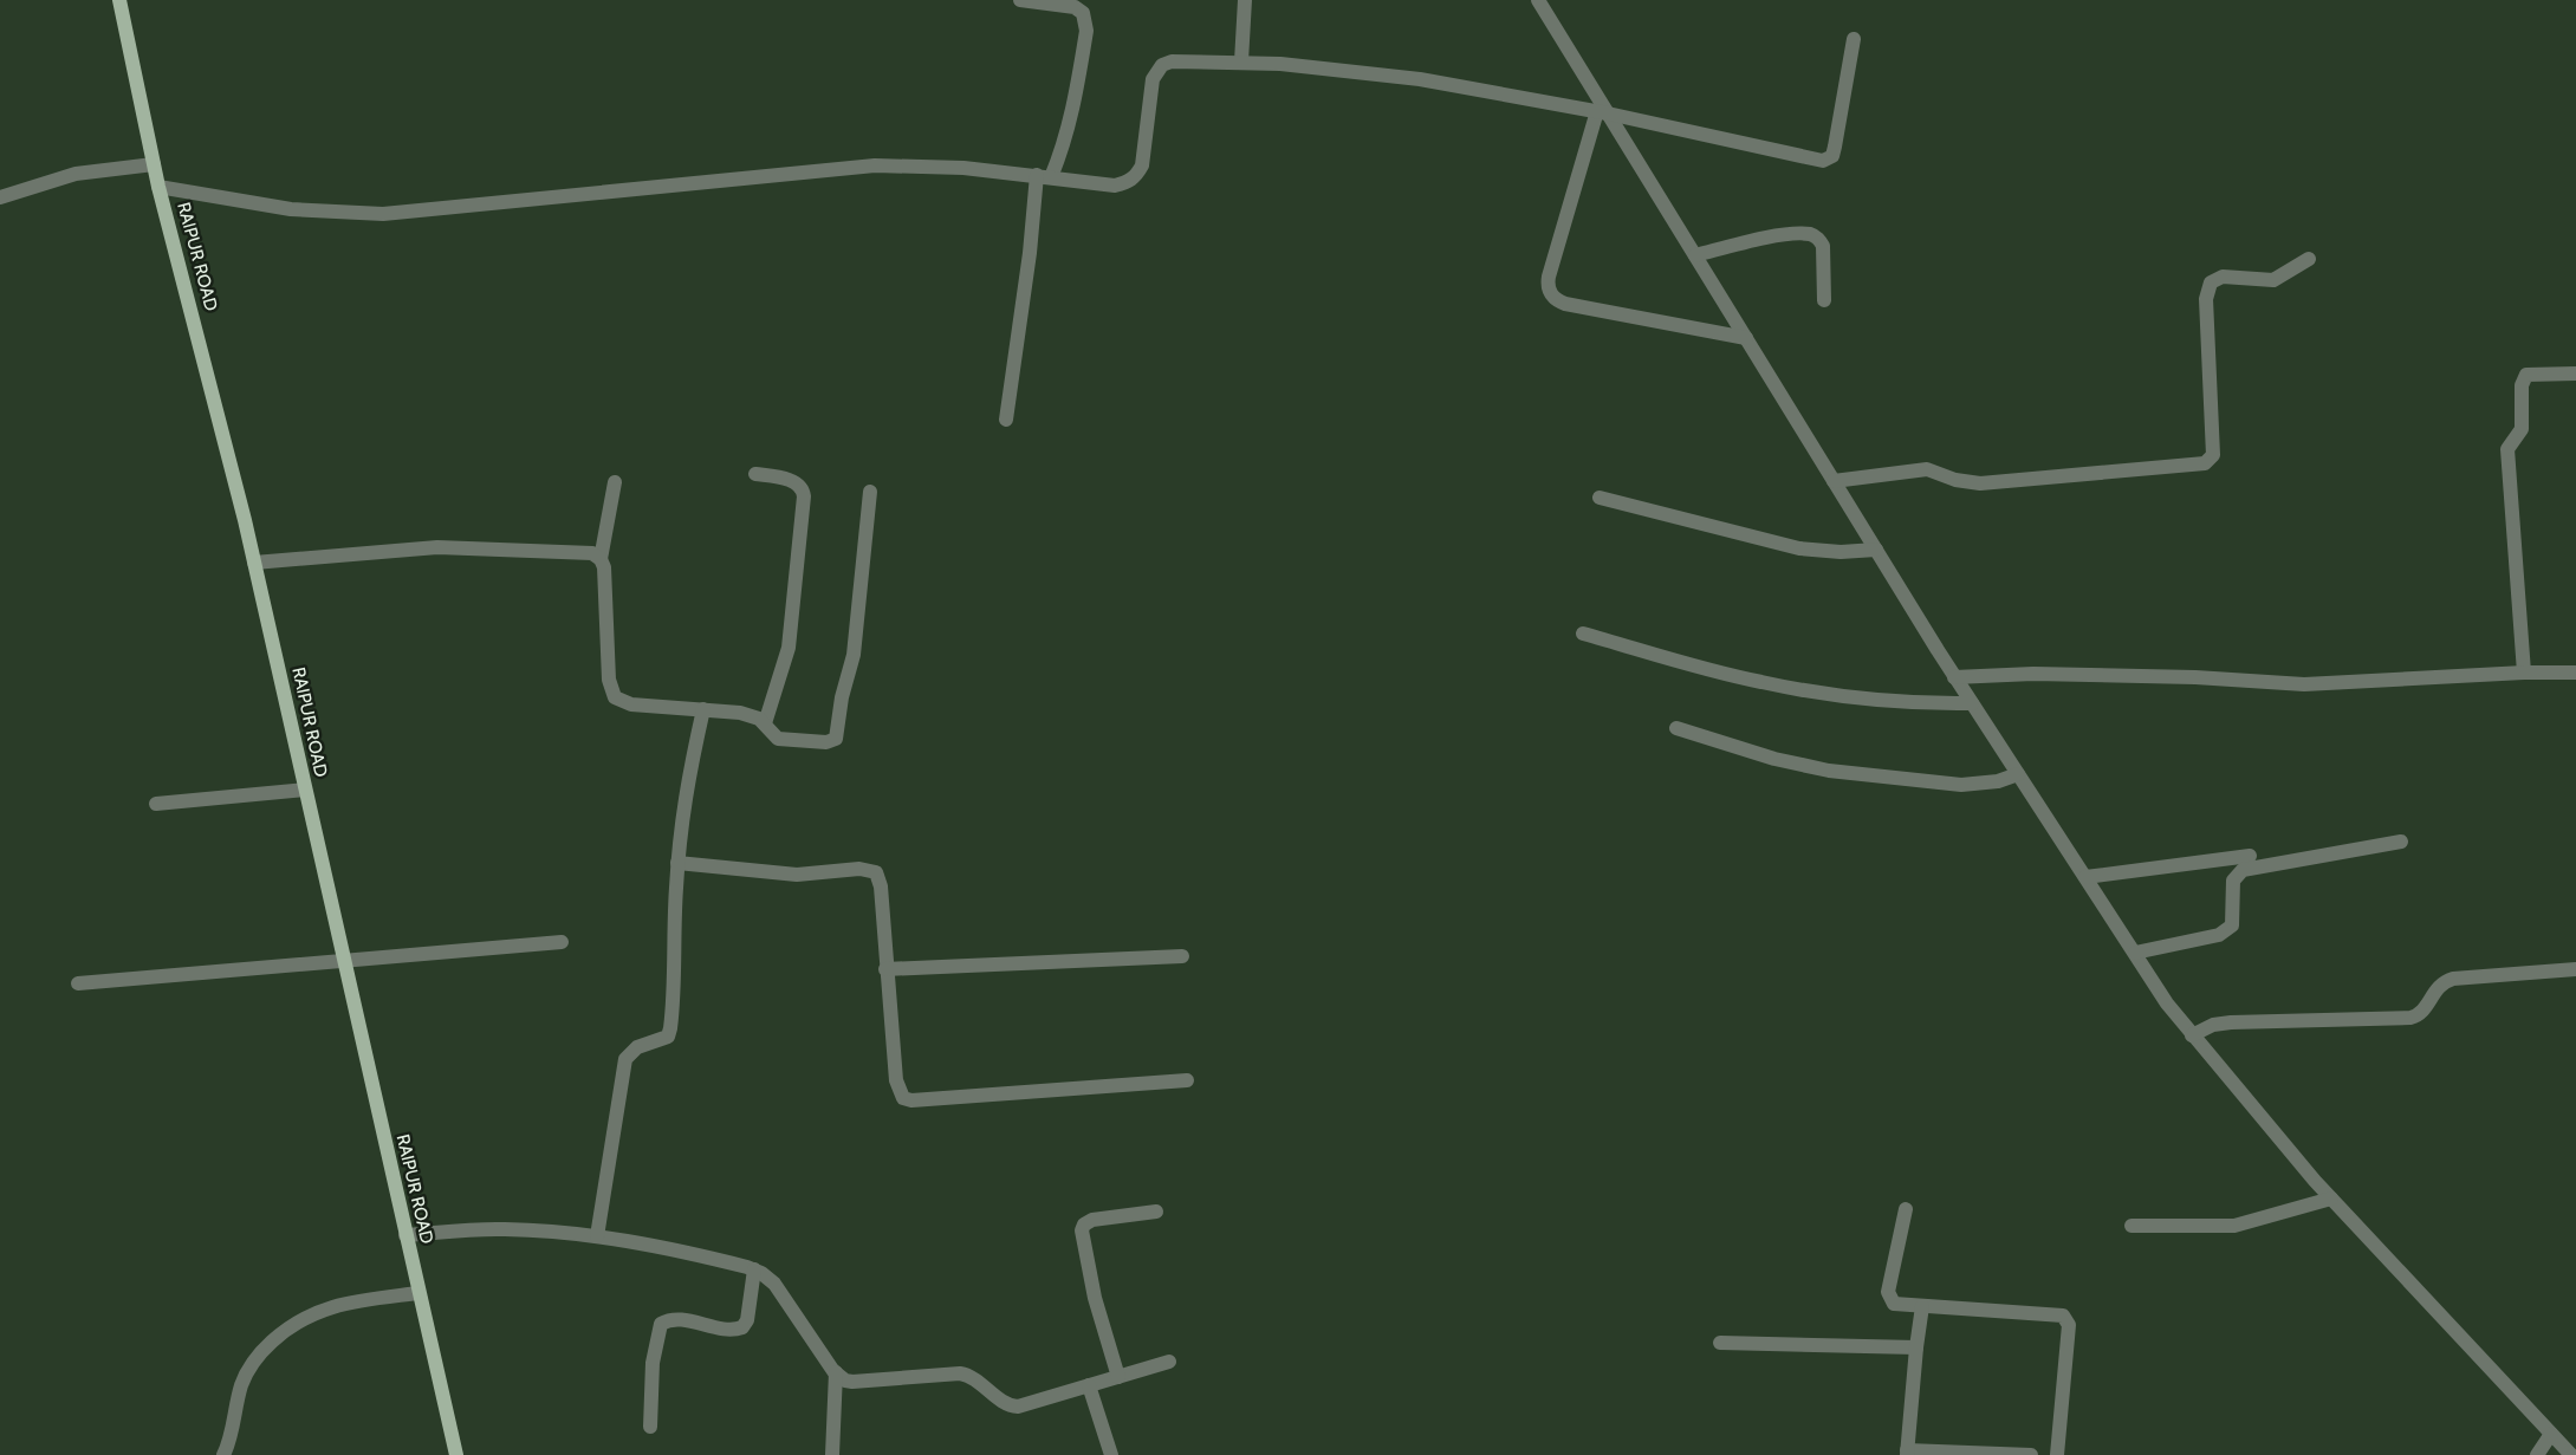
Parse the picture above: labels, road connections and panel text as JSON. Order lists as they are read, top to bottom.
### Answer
{
  "streets": {
    "main road": ["RAIPUR ROAD"]
  }
}
